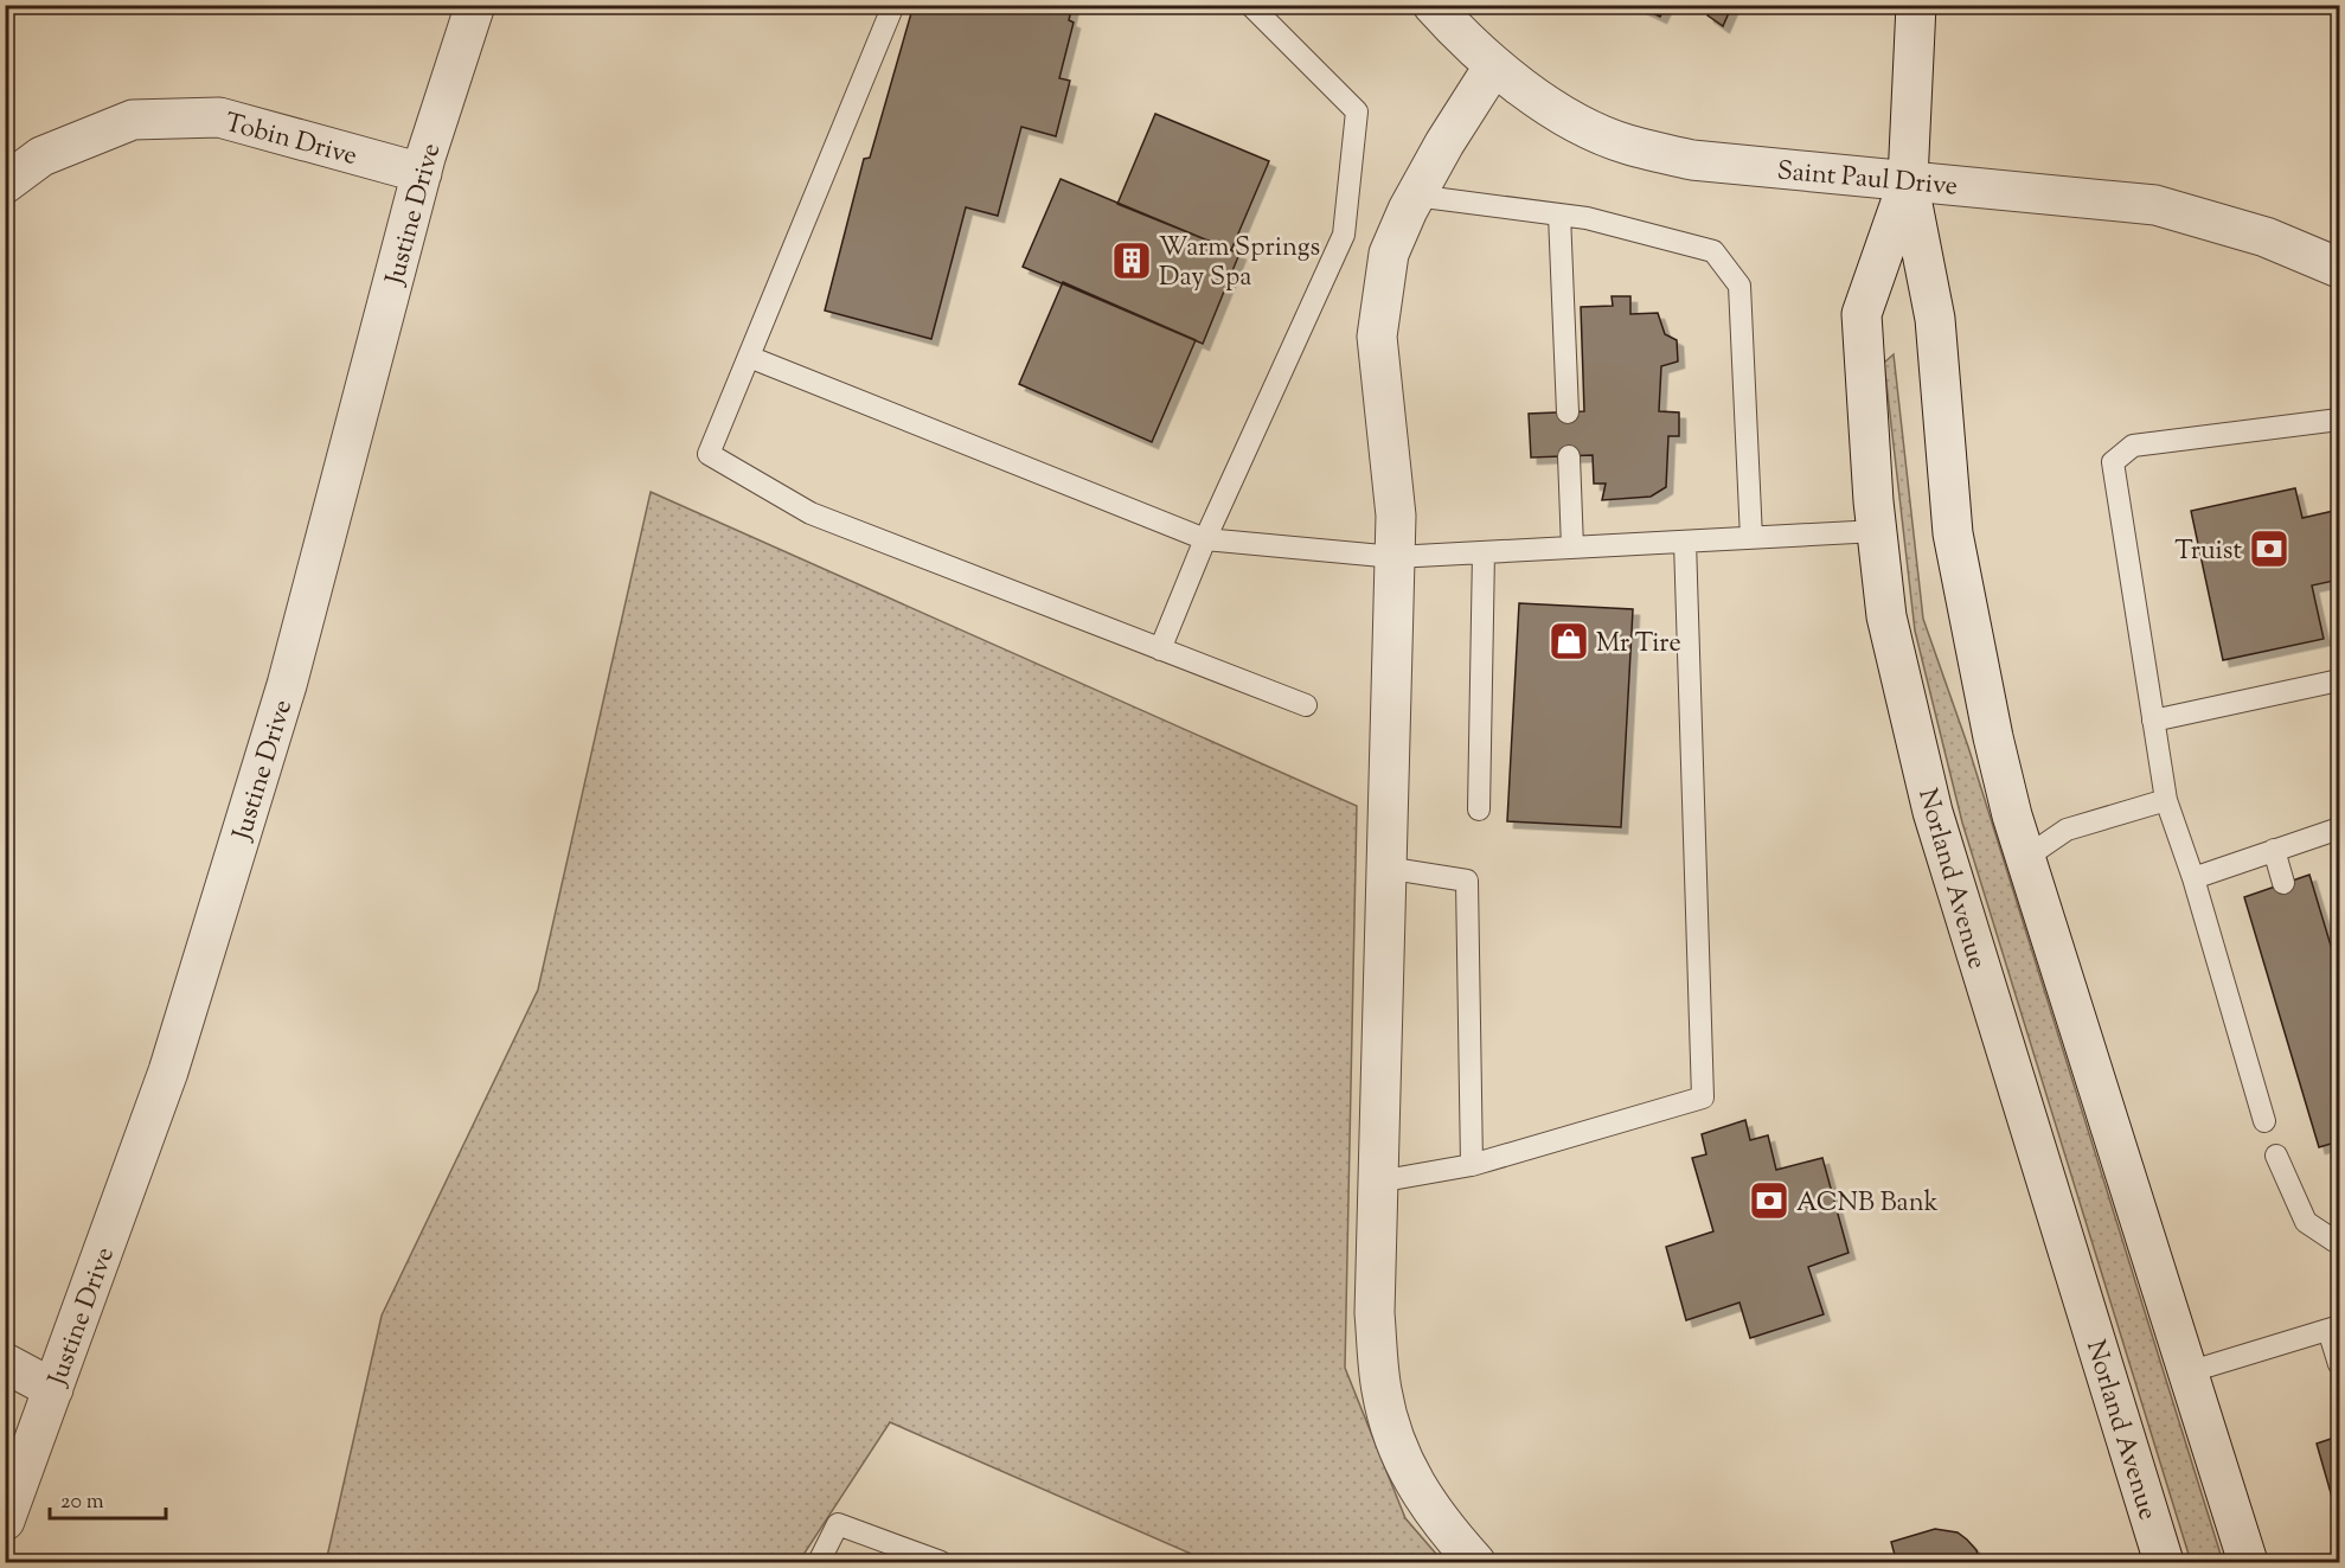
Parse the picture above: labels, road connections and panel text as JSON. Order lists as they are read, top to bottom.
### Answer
{
  "streets": {
    "street": [
      "Tobin Drive",
      "Saint Paul Drive",
      "Justine Drive",
      "Norland Avenue"
    ]
  },
  "crossings": [
    ["Tobin Drive", "Justine Drive"],
    ["Saint Paul Drive", "Norland Avenue"]
  ],
  "places": {
    "building": ["Warm Springs Day Spa"],
    "bank": ["Truist", "ACNB Bank"],
    "shop": ["Mr Tire"]
  },
  "scale_bar": "20 m"
}
